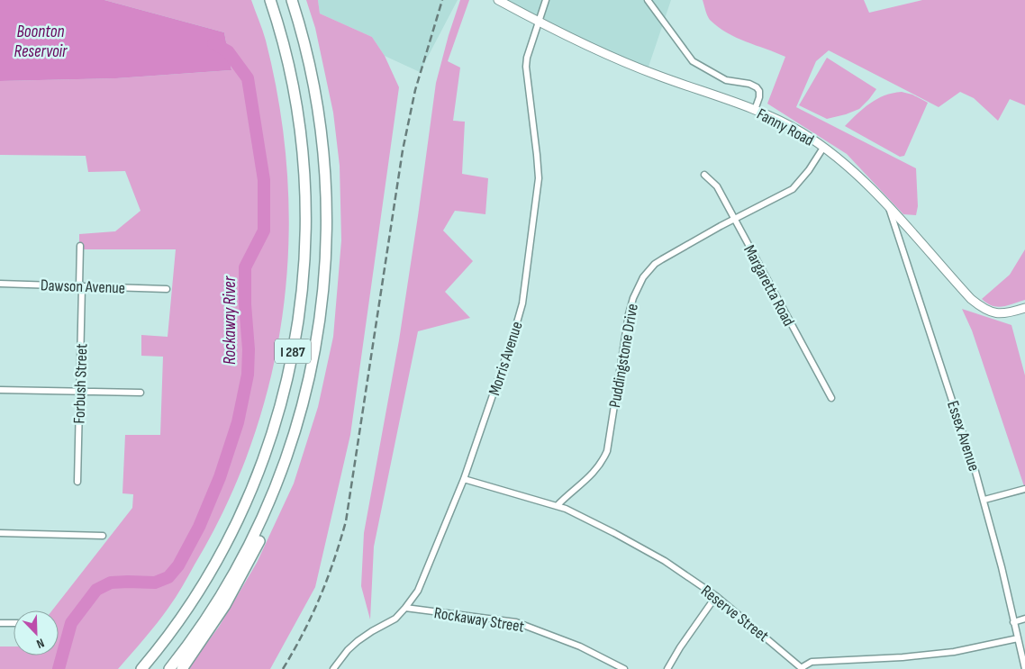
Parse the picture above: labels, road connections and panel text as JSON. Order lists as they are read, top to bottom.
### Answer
{
  "streets": {
    "highway": ["I 287"],
    "main road": ["Fanny Road"],
    "street": [
      "Margaretta Road",
      "Dawson Avenue",
      "Puddingstone Drive",
      "Morris Avenue",
      "Forbush Street",
      "Essex Avenue",
      "Reserve Street",
      "Rockaway Street"
    ]
  },
  "crossings": [
    ["Fanny Road", "Puddingstone Drive"],
    ["Fanny Road", "Morris Avenue"],
    ["Fanny Road", "Essex Avenue"],
    ["Margaretta Road", "Puddingstone Drive"],
    ["Dawson Avenue", "Forbush Street"],
    ["Puddingstone Drive", "Reserve Street"],
    ["Morris Avenue", "Reserve Street"],
    ["Morris Avenue", "Rockaway Street"],
    ["Essex Avenue", "Reserve Street"]
  ],
  "water": ["Boonton Reservoir", "Rockaway River"],
  "north": "bottom right"
}
